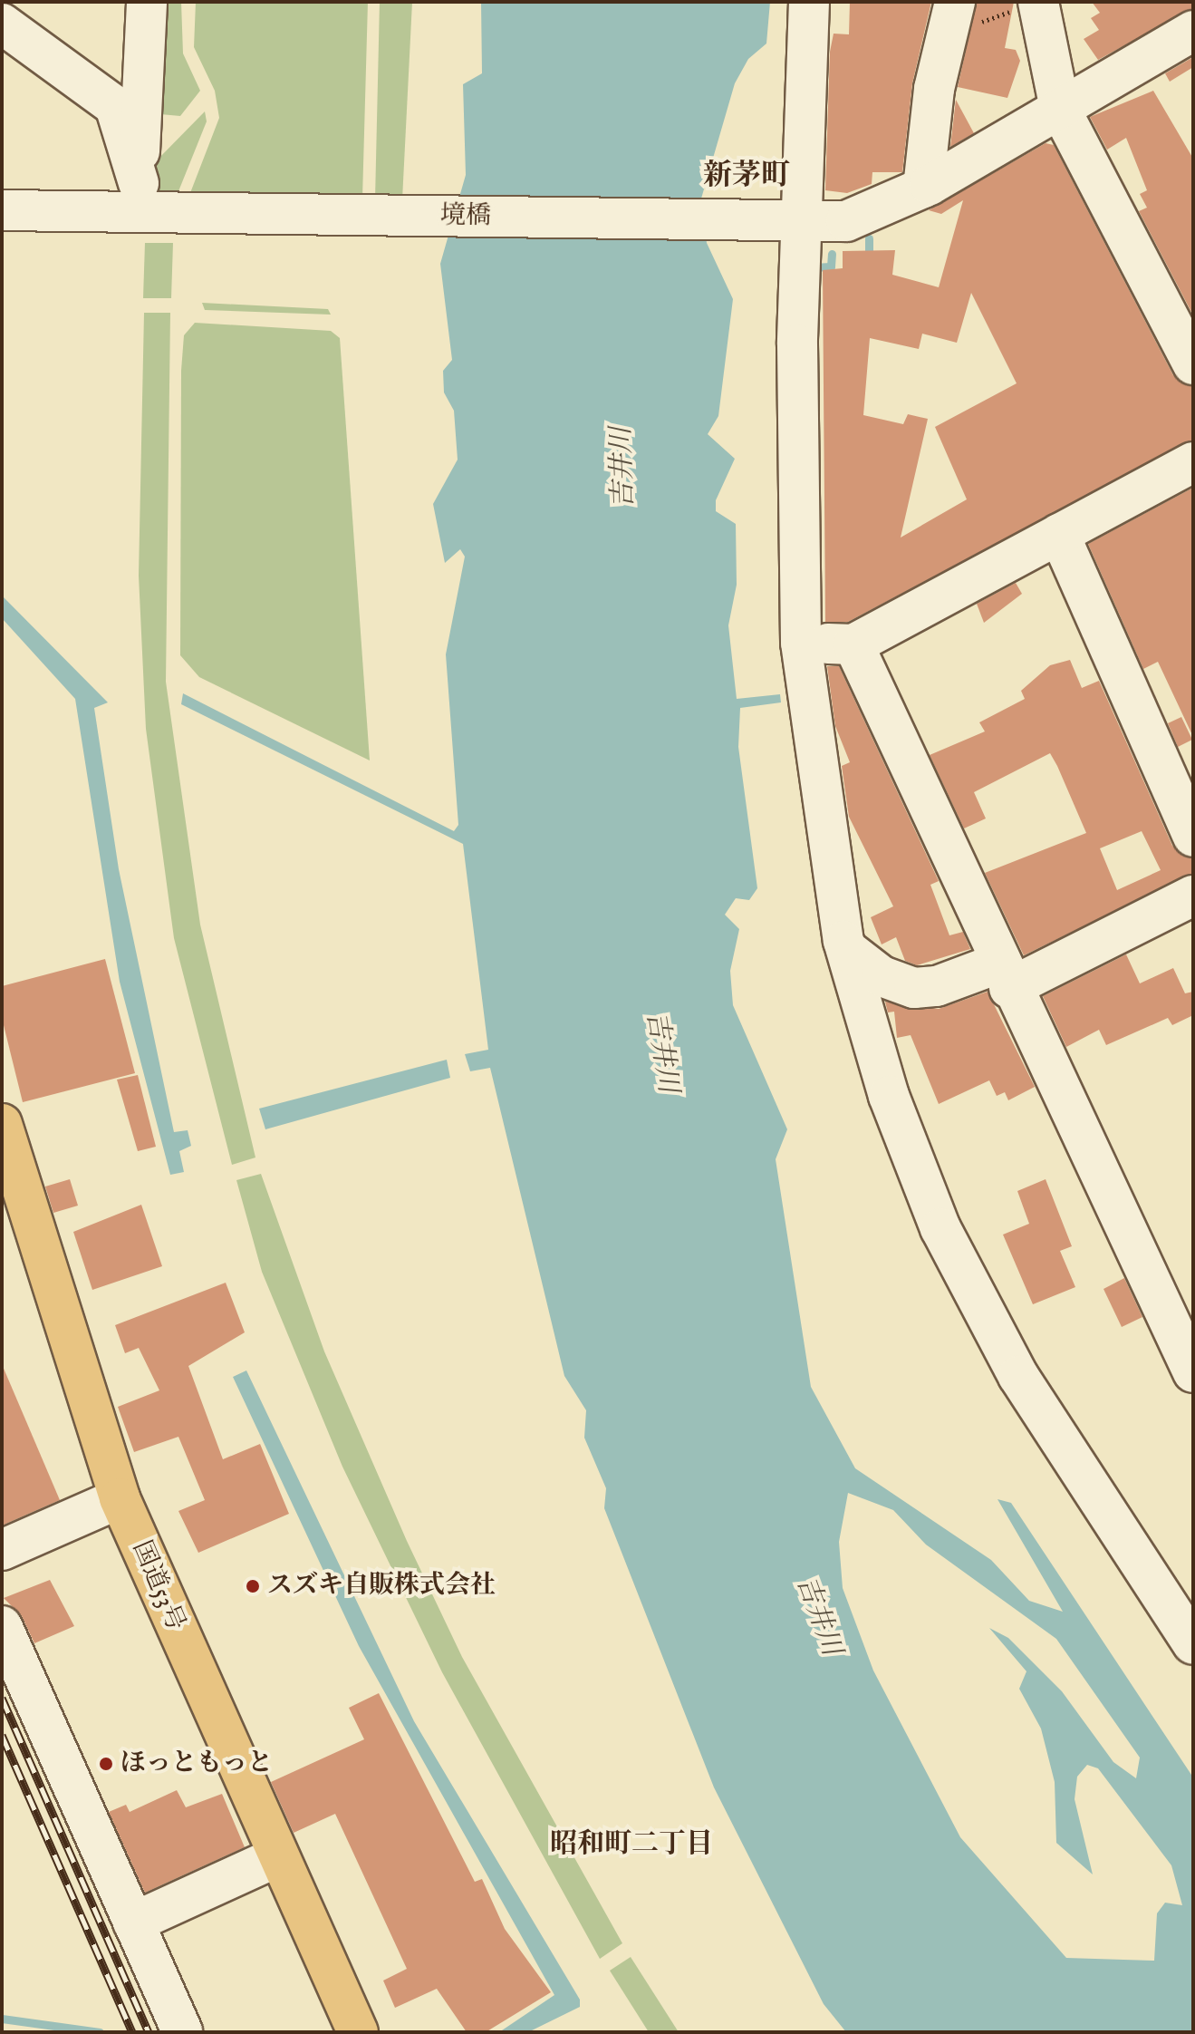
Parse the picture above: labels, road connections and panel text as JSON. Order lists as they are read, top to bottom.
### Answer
{
  "streets": {
    "highway": ["国道53号"],
    "street": ["境橋"]
  },
  "districts": ["新茅町", "昭和町二丁目"],
  "water": ["吉井川"],
  "places": ["スズキ自販株式会社", "ほっともっと"]
}
